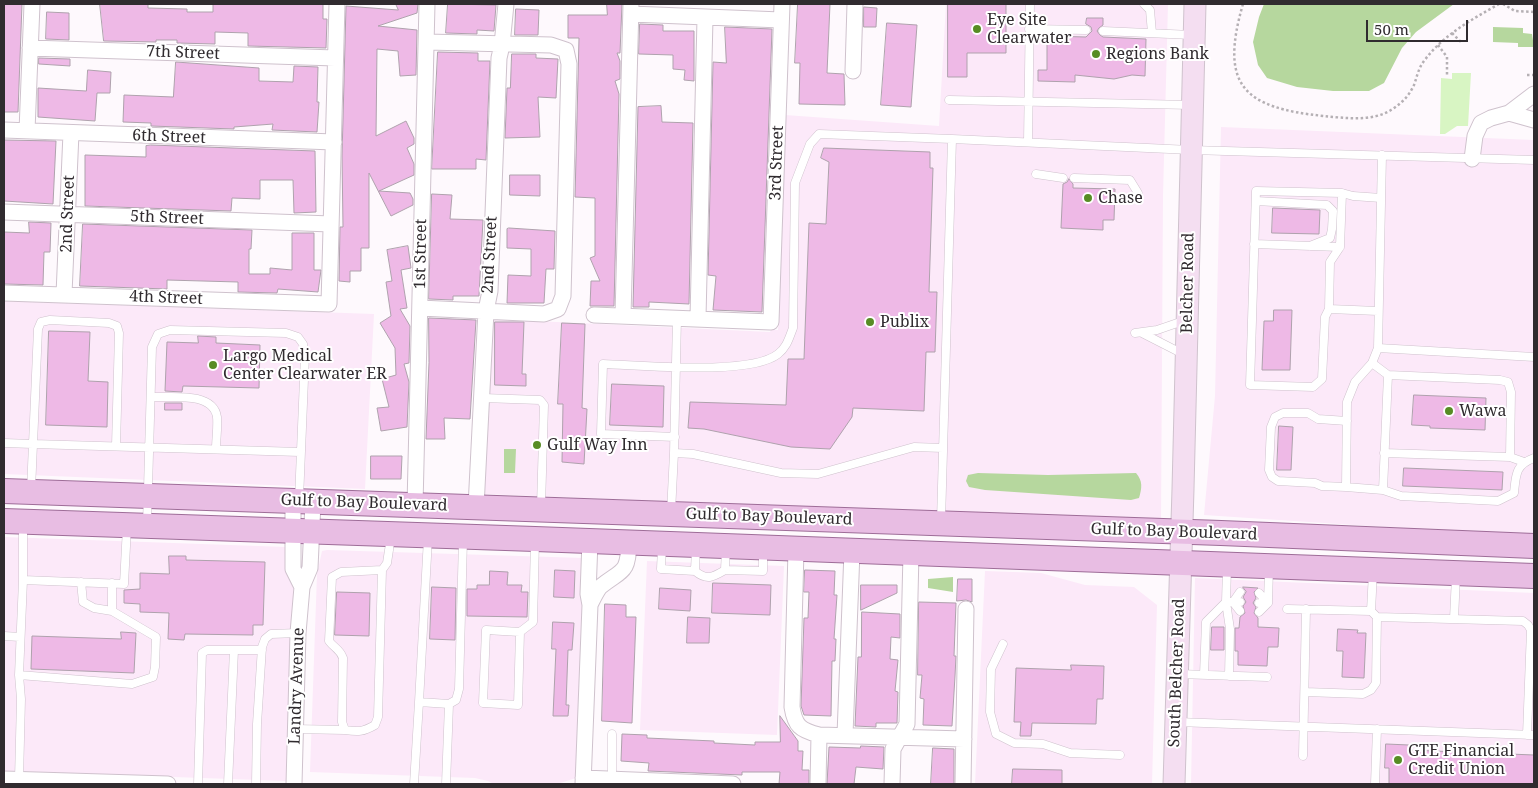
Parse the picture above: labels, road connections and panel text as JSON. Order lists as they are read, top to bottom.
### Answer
{
  "streets": {
    "main road": ["Belcher Road", "Gulf to Bay Boulevard", "South Belcher Road"],
    "street": [
      "7th Street",
      "6th Street",
      "3rd Street",
      "2nd Street",
      "5th Street",
      "1st Street",
      "4th Street",
      "Landry Avenue"
    ]
  },
  "crossings": [
    ["6th Street", "2nd Street"],
    ["2nd Street", "5th Street"],
    ["2nd Street", "4th Street"],
    ["2nd Street", "Gulf to Bay Boulevard"],
    ["5th Street", "4th Street"],
    ["1st Street", "Gulf to Bay Boulevard"],
    ["Belcher Road", "Gulf to Bay Boulevard"],
    ["Belcher Road", "South Belcher Road"],
    ["Gulf to Bay Boulevard", "South Belcher Road"],
    ["Gulf to Bay Boulevard", "Landry Avenue"]
  ],
  "places": [
    "Eye Site Clearwater",
    "Regions Bank",
    "Chase",
    "Publix",
    "Largo Medical Center Clearwater ER",
    "Wawa",
    "Gulf Way Inn",
    "GTE Financial Credit Union"
  ],
  "scale_bar": "50 m"
}
